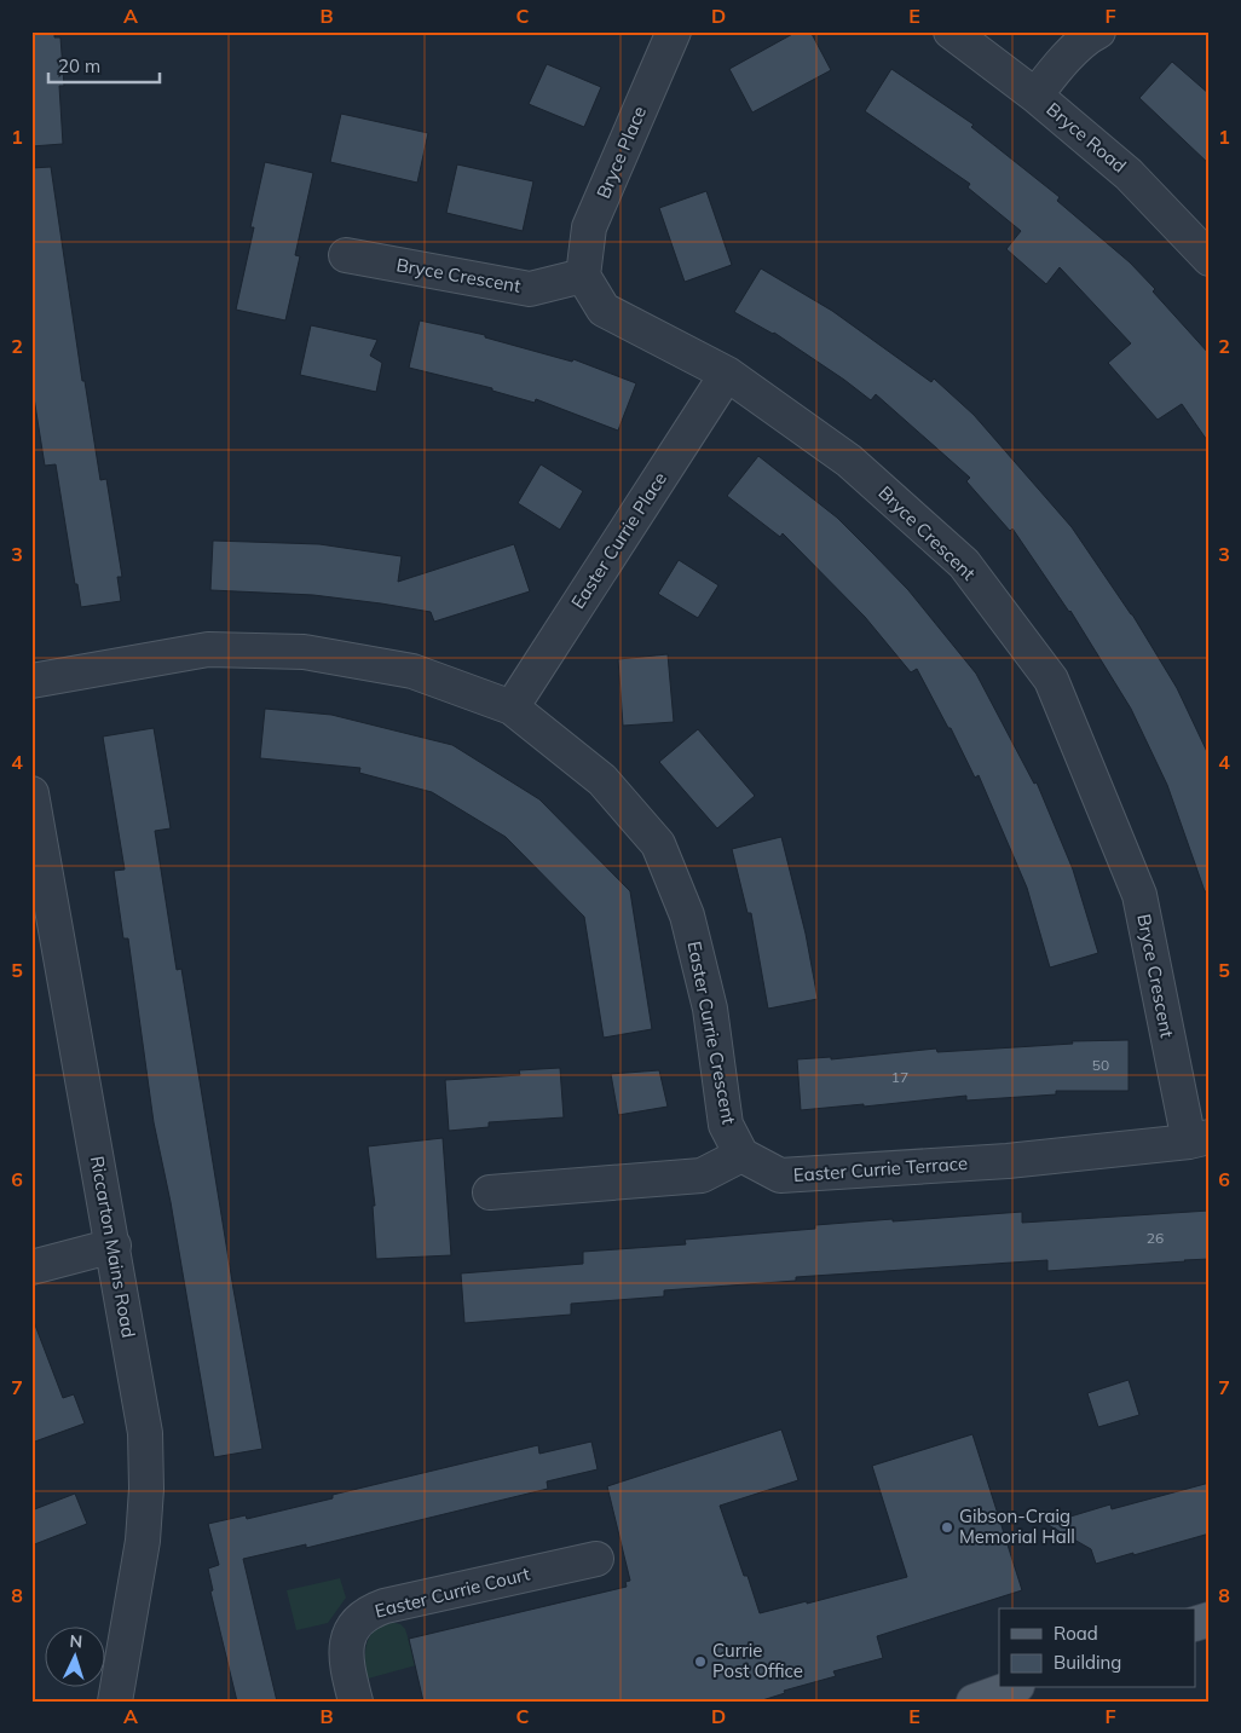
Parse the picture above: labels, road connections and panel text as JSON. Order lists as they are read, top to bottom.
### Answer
{
  "streets": {
    "street": [
      "Bryce Road",
      "Bryce Place",
      "Bryce Crescent",
      "Easter Currie Place",
      "Easter Currie Crescent",
      "Easter Currie Terrace",
      "Riccarton Mains Road",
      "Easter Currie Court"
    ]
  },
  "crossings": [
    ["Bryce Place", "Bryce Crescent"],
    ["Bryce Crescent", "Easter Currie Place"],
    ["Bryce Crescent", "Easter Currie Terrace"],
    ["Easter Currie Place", "Easter Currie Crescent"],
    ["Easter Currie Crescent", "Easter Currie Terrace"]
  ],
  "places": ["Gibson-Craig Memorial Hall", "Currie Post Office"],
  "house_numbers": ["50", "17", "26"],
  "legend": ["Road", "Building"],
  "scale_bar": "20 m",
  "north": "top",
  "grid": {
    "columns": [
      "A",
      "B",
      "C",
      "D",
      "E",
      "F"
    ],
    "rows": [
      "1",
      "2",
      "3",
      "4",
      "5",
      "6",
      "7",
      "8"
    ]
  }
}
